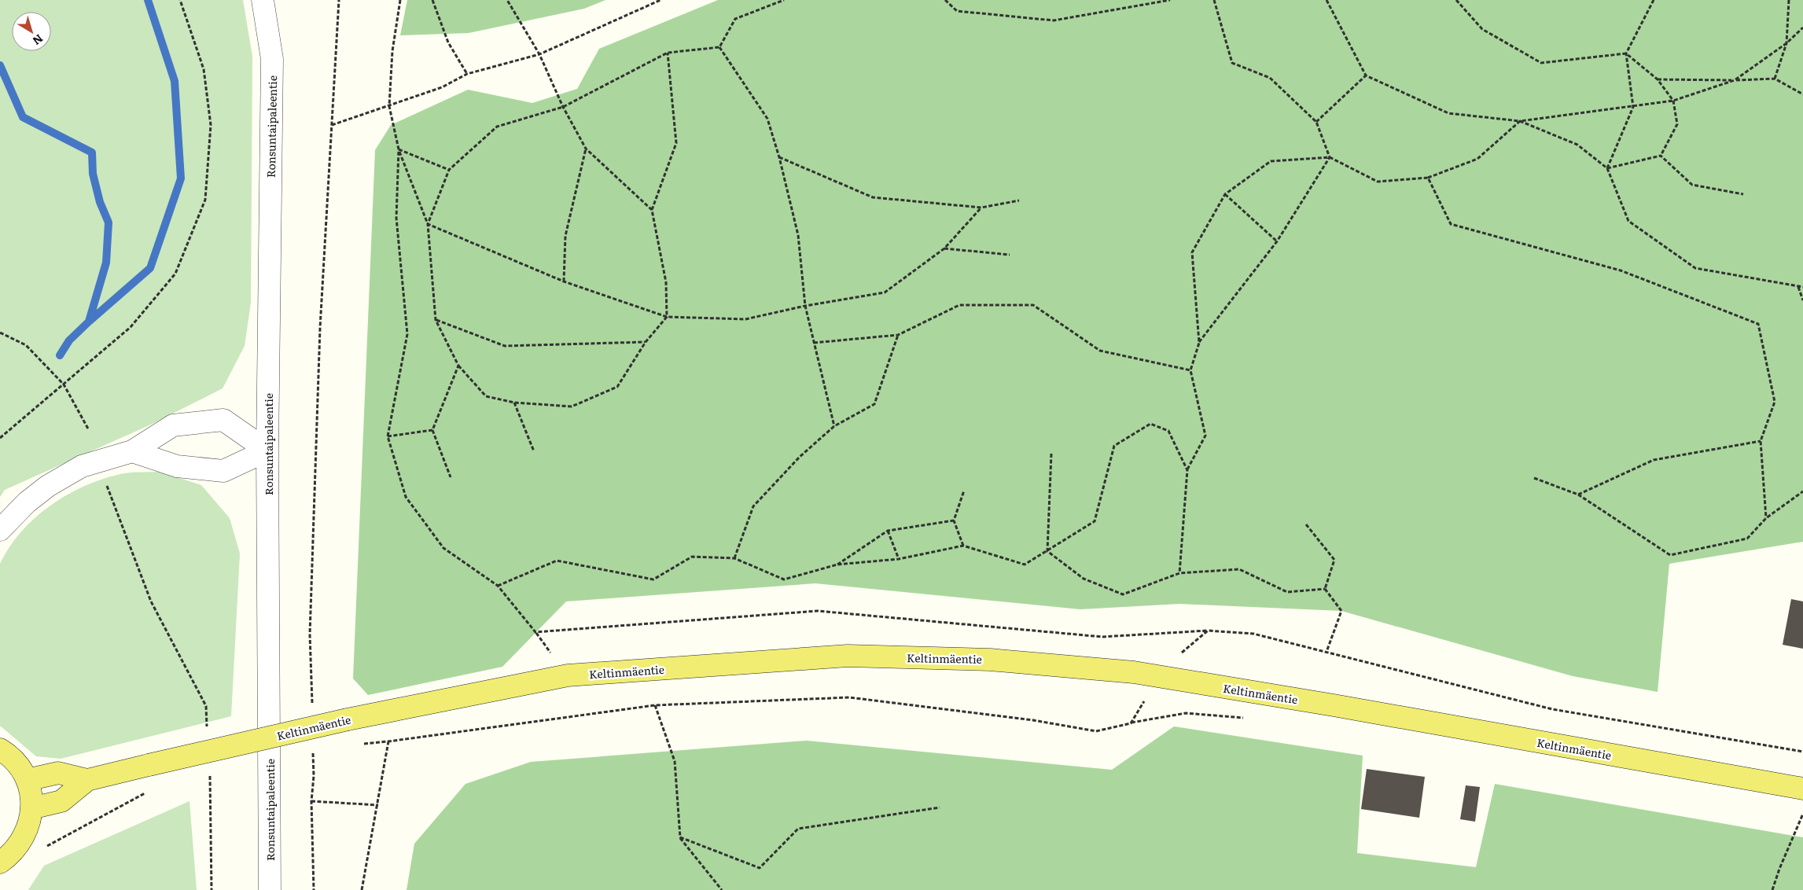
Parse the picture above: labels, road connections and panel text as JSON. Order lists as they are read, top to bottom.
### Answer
{
  "streets": {
    "main road": ["Keltinmäentie"],
    "street": ["Ronsuntaipaleentie"]
  },
  "north": "bottom right"
}
